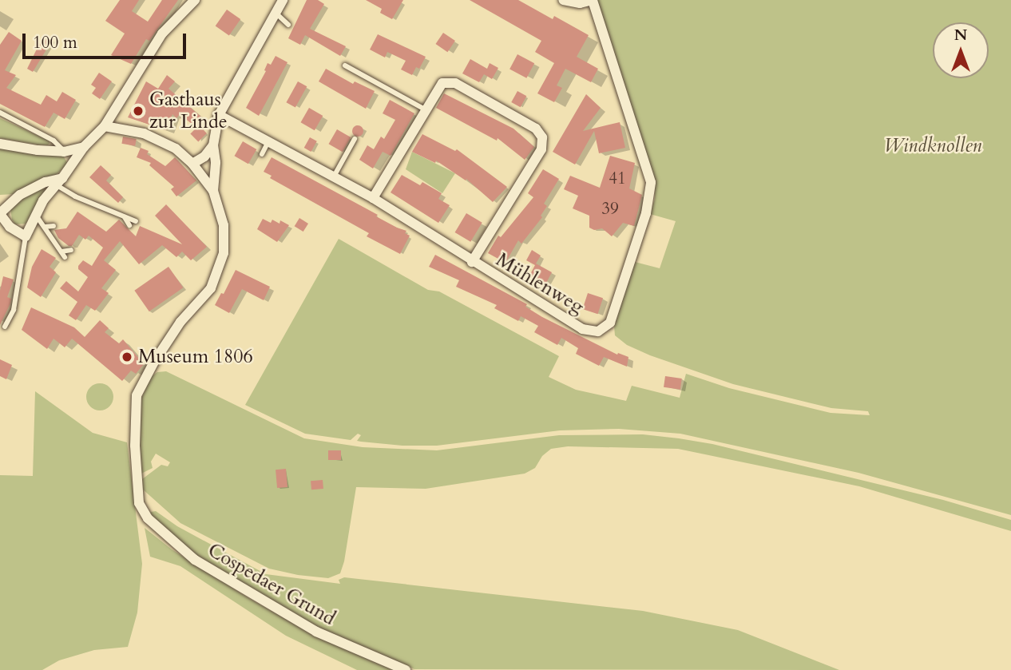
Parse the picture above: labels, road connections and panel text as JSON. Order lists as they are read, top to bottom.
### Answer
{
  "streets": {
    "street": ["Mühlenweg", "Cospedaer Grund"]
  },
  "parks": ["Windknollen"],
  "places": ["Gasthaus zur Linde", "Museum 1806"],
  "house_numbers": ["41", "39"],
  "scale_bar": "100 m",
  "north": "top"
}
